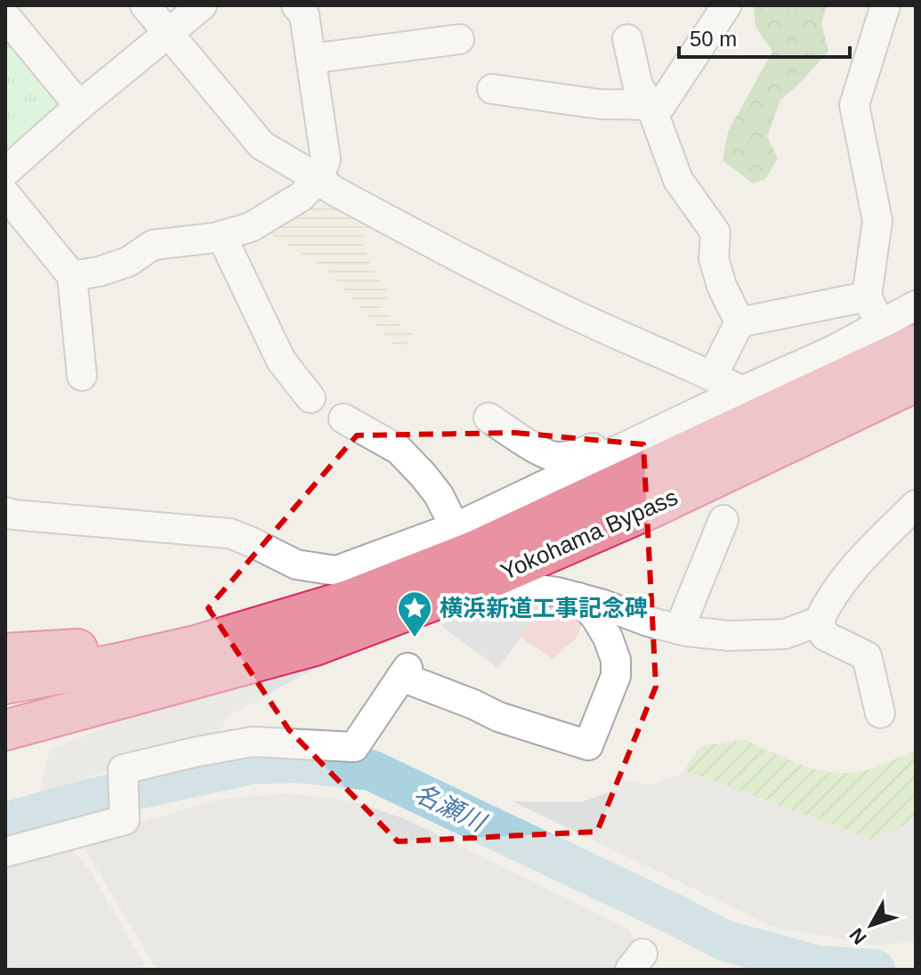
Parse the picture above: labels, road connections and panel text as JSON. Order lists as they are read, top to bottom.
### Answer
{
  "streets": {
    "highway": ["Yokohama Bypass"]
  },
  "water": ["名瀬川"],
  "places": {
    "place": ["横浜新道工事記念碑"]
  },
  "scale_bar": "50 m",
  "north": "bottom left"
}
